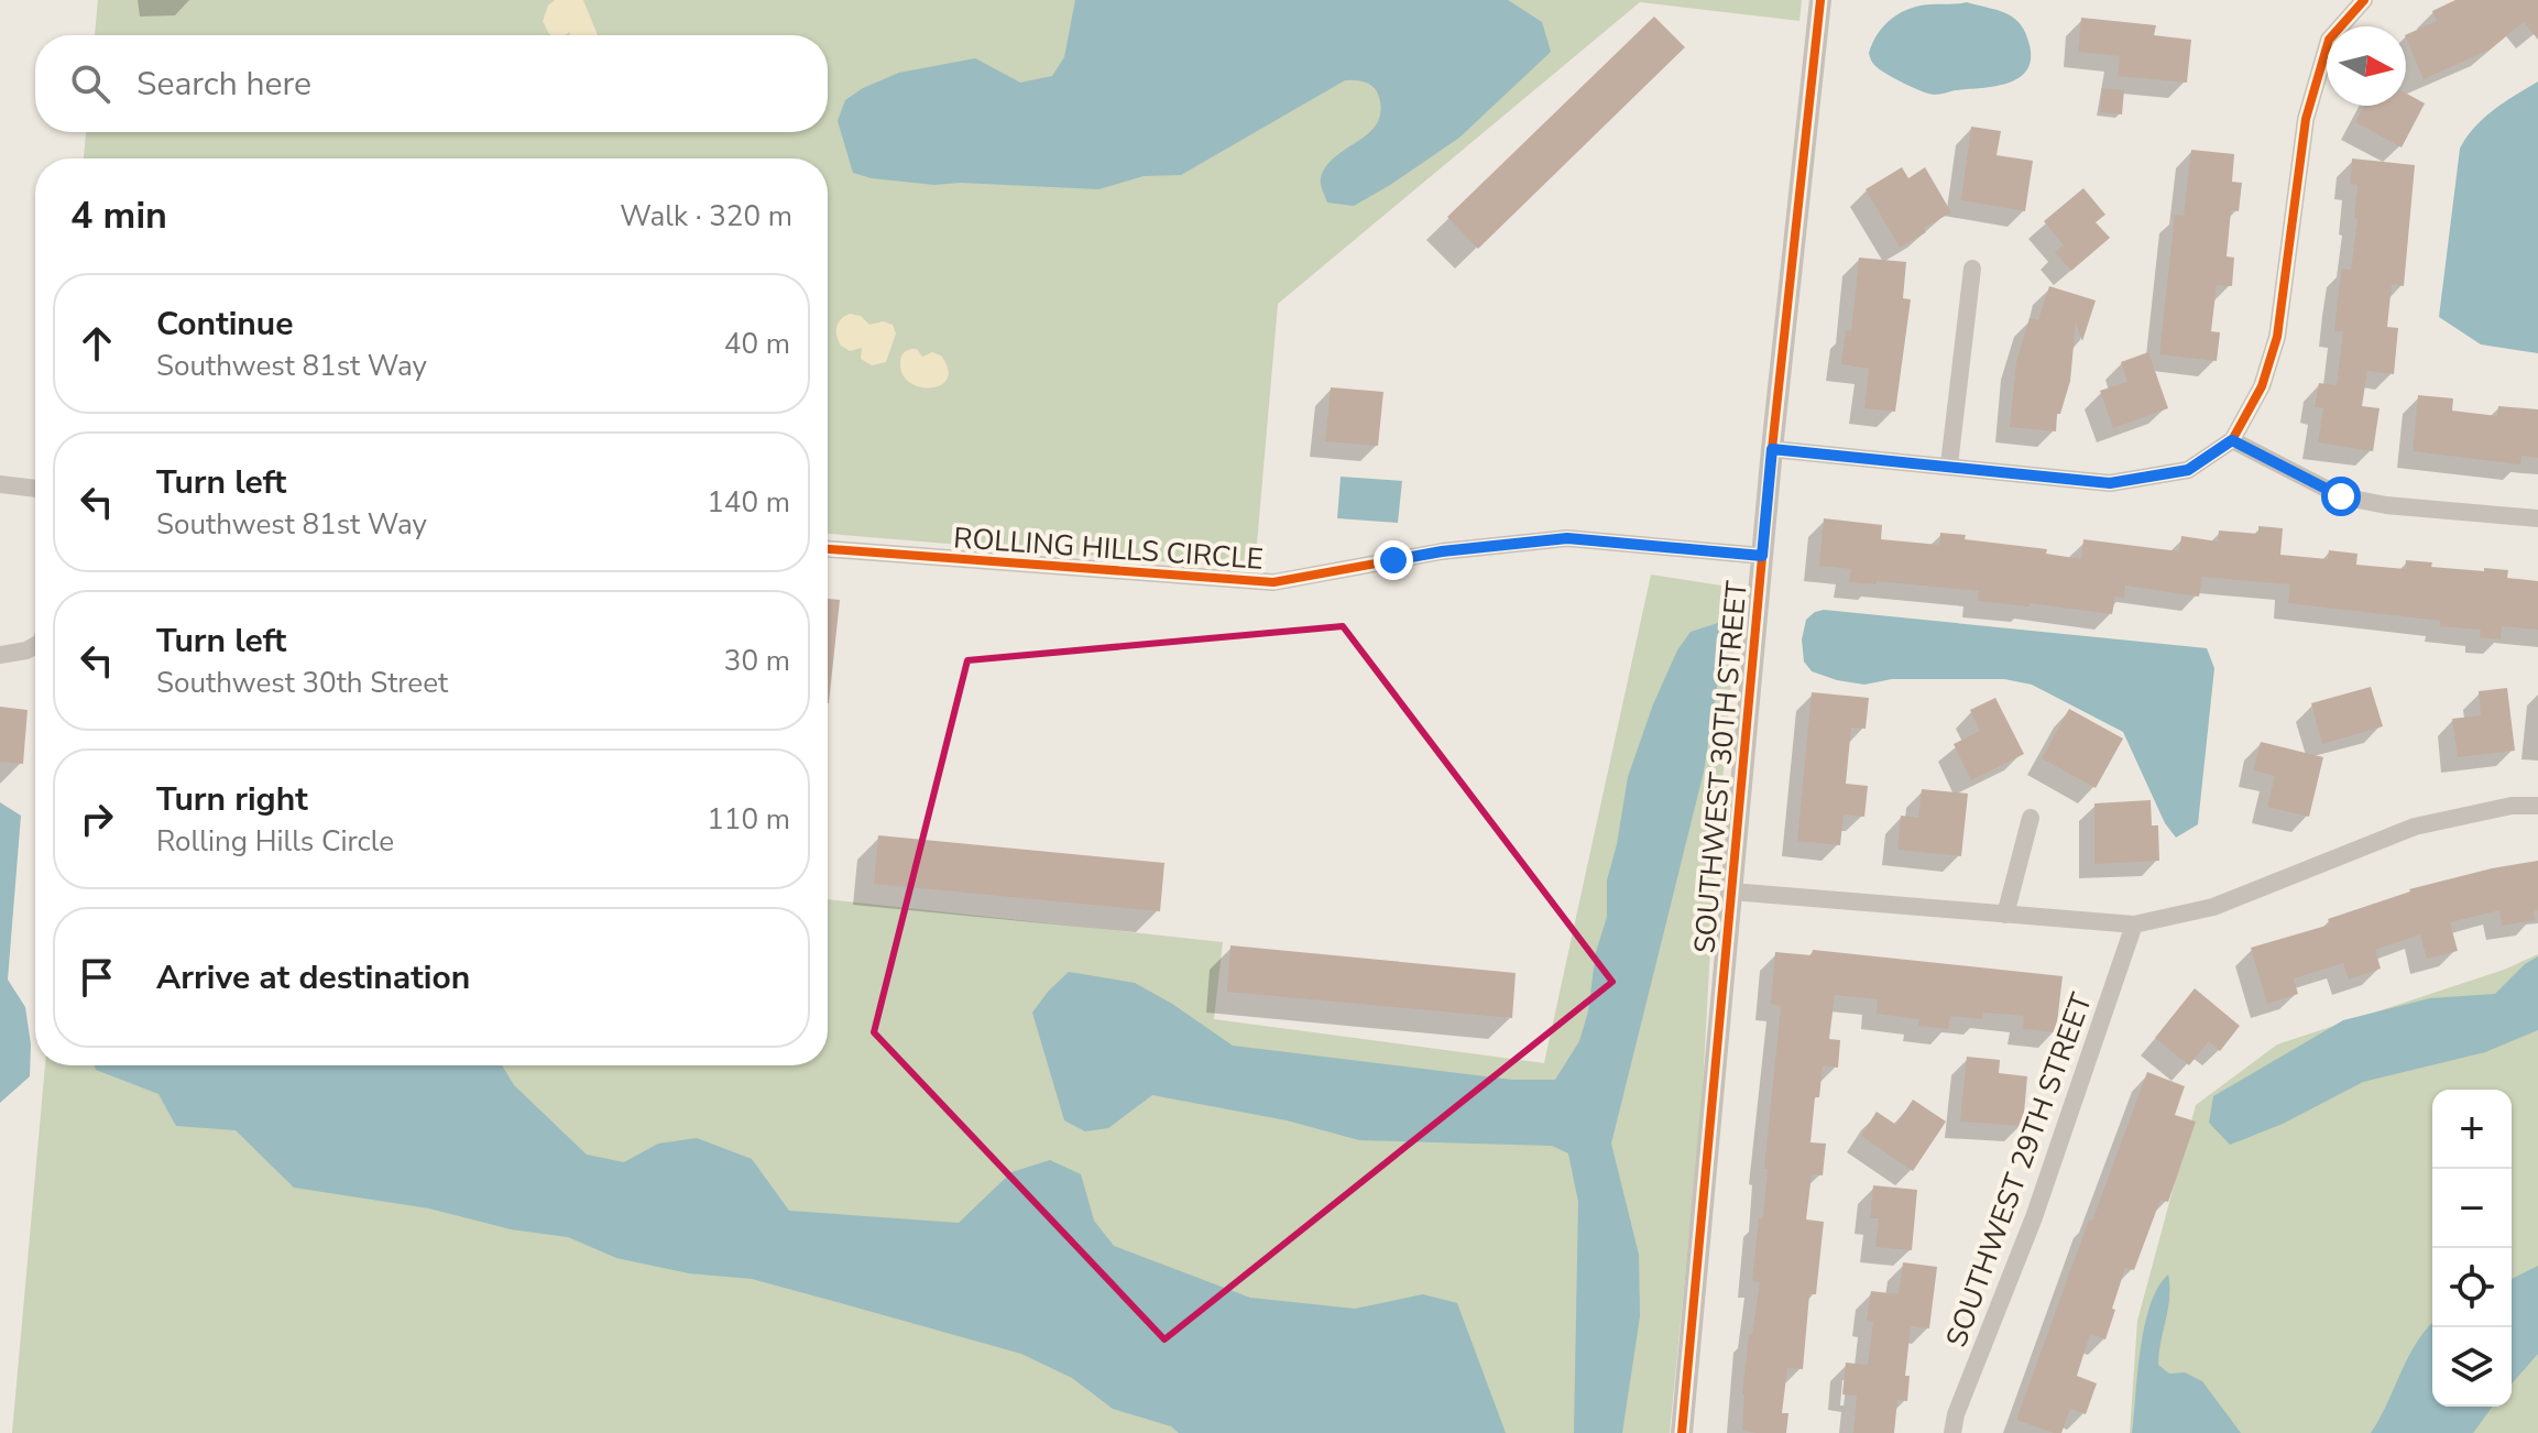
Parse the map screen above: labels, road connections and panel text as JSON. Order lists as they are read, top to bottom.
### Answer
{
  "streets": {
    "street": ["ROLLING HILLS CIRCLE", "SOUTHWEST 30TH STREET", "SOUTHWEST 29TH STREET"]
  },
  "crossings": [
    ["ROLLING HILLS CIRCLE", "SOUTHWEST 30TH STREET"]
  ],
  "north": "right",
  "page": {
    "search": "Search here",
    "heading": ["4 min", "Walk · 320 m"],
    "list": [
      ["Continue", "Southwest 81st Way", "40 m"],
      ["Turn left", "Southwest 81st Way", "140 m"],
      ["Turn left", "Southwest 30th Street", "30 m"],
      ["Turn right", "Rolling Hills Circle", "110 m"],
      "Arrive at destination"
    ],
    "map_buttons": ["+", "−"]
  }
}
